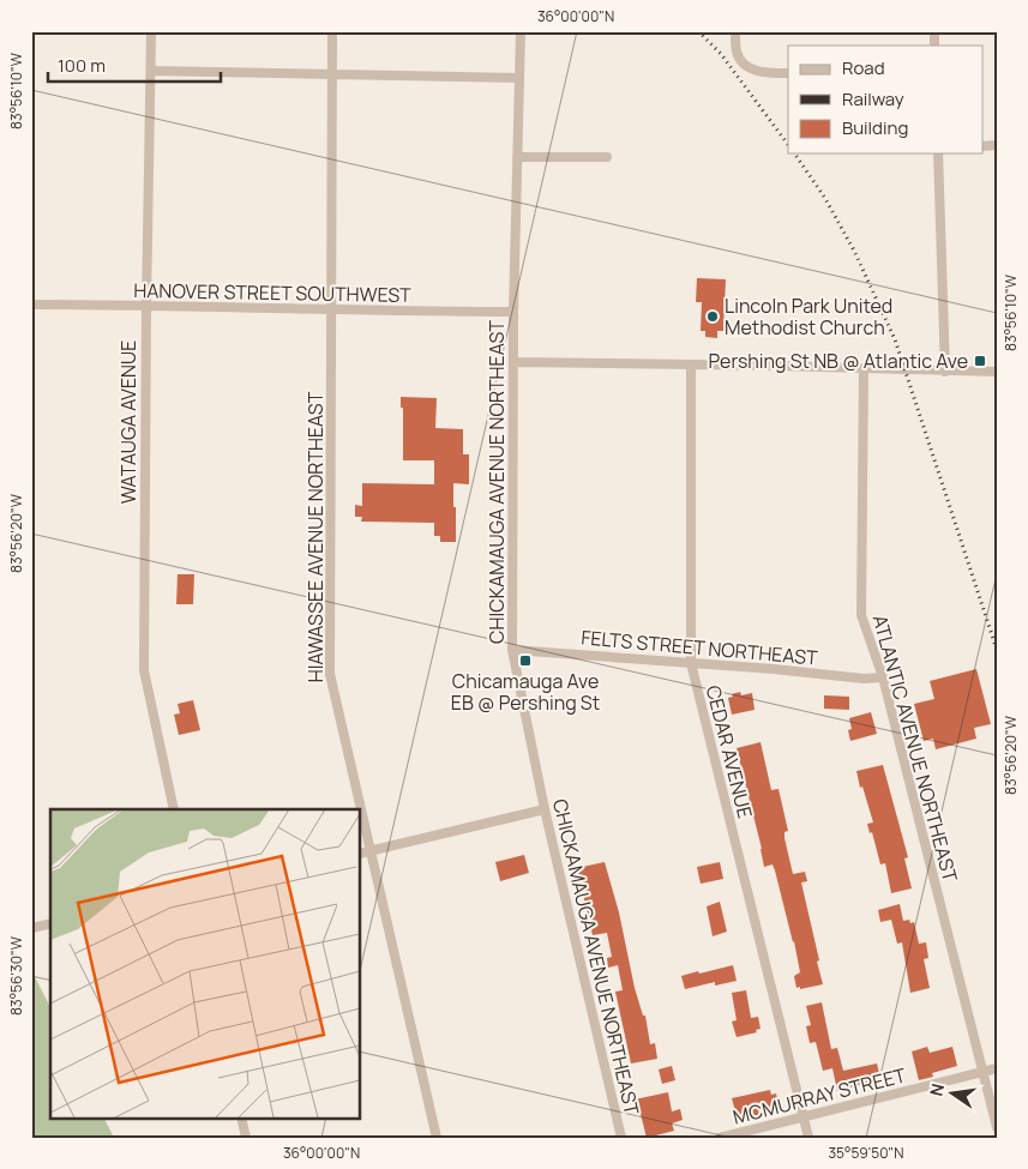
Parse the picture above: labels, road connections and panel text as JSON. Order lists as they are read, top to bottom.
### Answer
{
  "streets": {
    "street": [
      "HANOVER STREET SOUTHWEST",
      "WATAUGA AVENUE",
      "CHICKAMAUGA AVENUE NORTHEAST",
      "HIAWASSEE AVENUE NORTHEAST",
      "FELTS STREET NORTHEAST",
      "ATLANTIC AVENUE NORTHEAST",
      "CEDAR AVENUE",
      "MCMURRAY STREET"
    ]
  },
  "crossings": [
    ["HANOVER STREET SOUTHWEST", "WATAUGA AVENUE"],
    ["HANOVER STREET SOUTHWEST", "CHICKAMAUGA AVENUE NORTHEAST"],
    ["HANOVER STREET SOUTHWEST", "HIAWASSEE AVENUE NORTHEAST"],
    ["CHICKAMAUGA AVENUE NORTHEAST", "FELTS STREET NORTHEAST"],
    ["FELTS STREET NORTHEAST", "ATLANTIC AVENUE NORTHEAST"],
    ["FELTS STREET NORTHEAST", "CEDAR AVENUE"],
    ["ATLANTIC AVENUE NORTHEAST", "MCMURRAY STREET"],
    ["CEDAR AVENUE", "MCMURRAY STREET"]
  ],
  "places": {
    "other": ["Lincoln Park United Methodist Church"],
    "transit": ["Pershing St NB @ Atlantic Ave", "Chicamauga Ave EB @ Pershing St"]
  },
  "legend": ["Road", "Railway", "Building"],
  "scale_bar": "100 m",
  "north": "left",
  "coordinates": [
    "36°00'00\"N",
    "83°56'10\"W",
    "83°56'20\"W",
    "83°56'30\"W",
    "35°59'50\"N"
  ]
}
